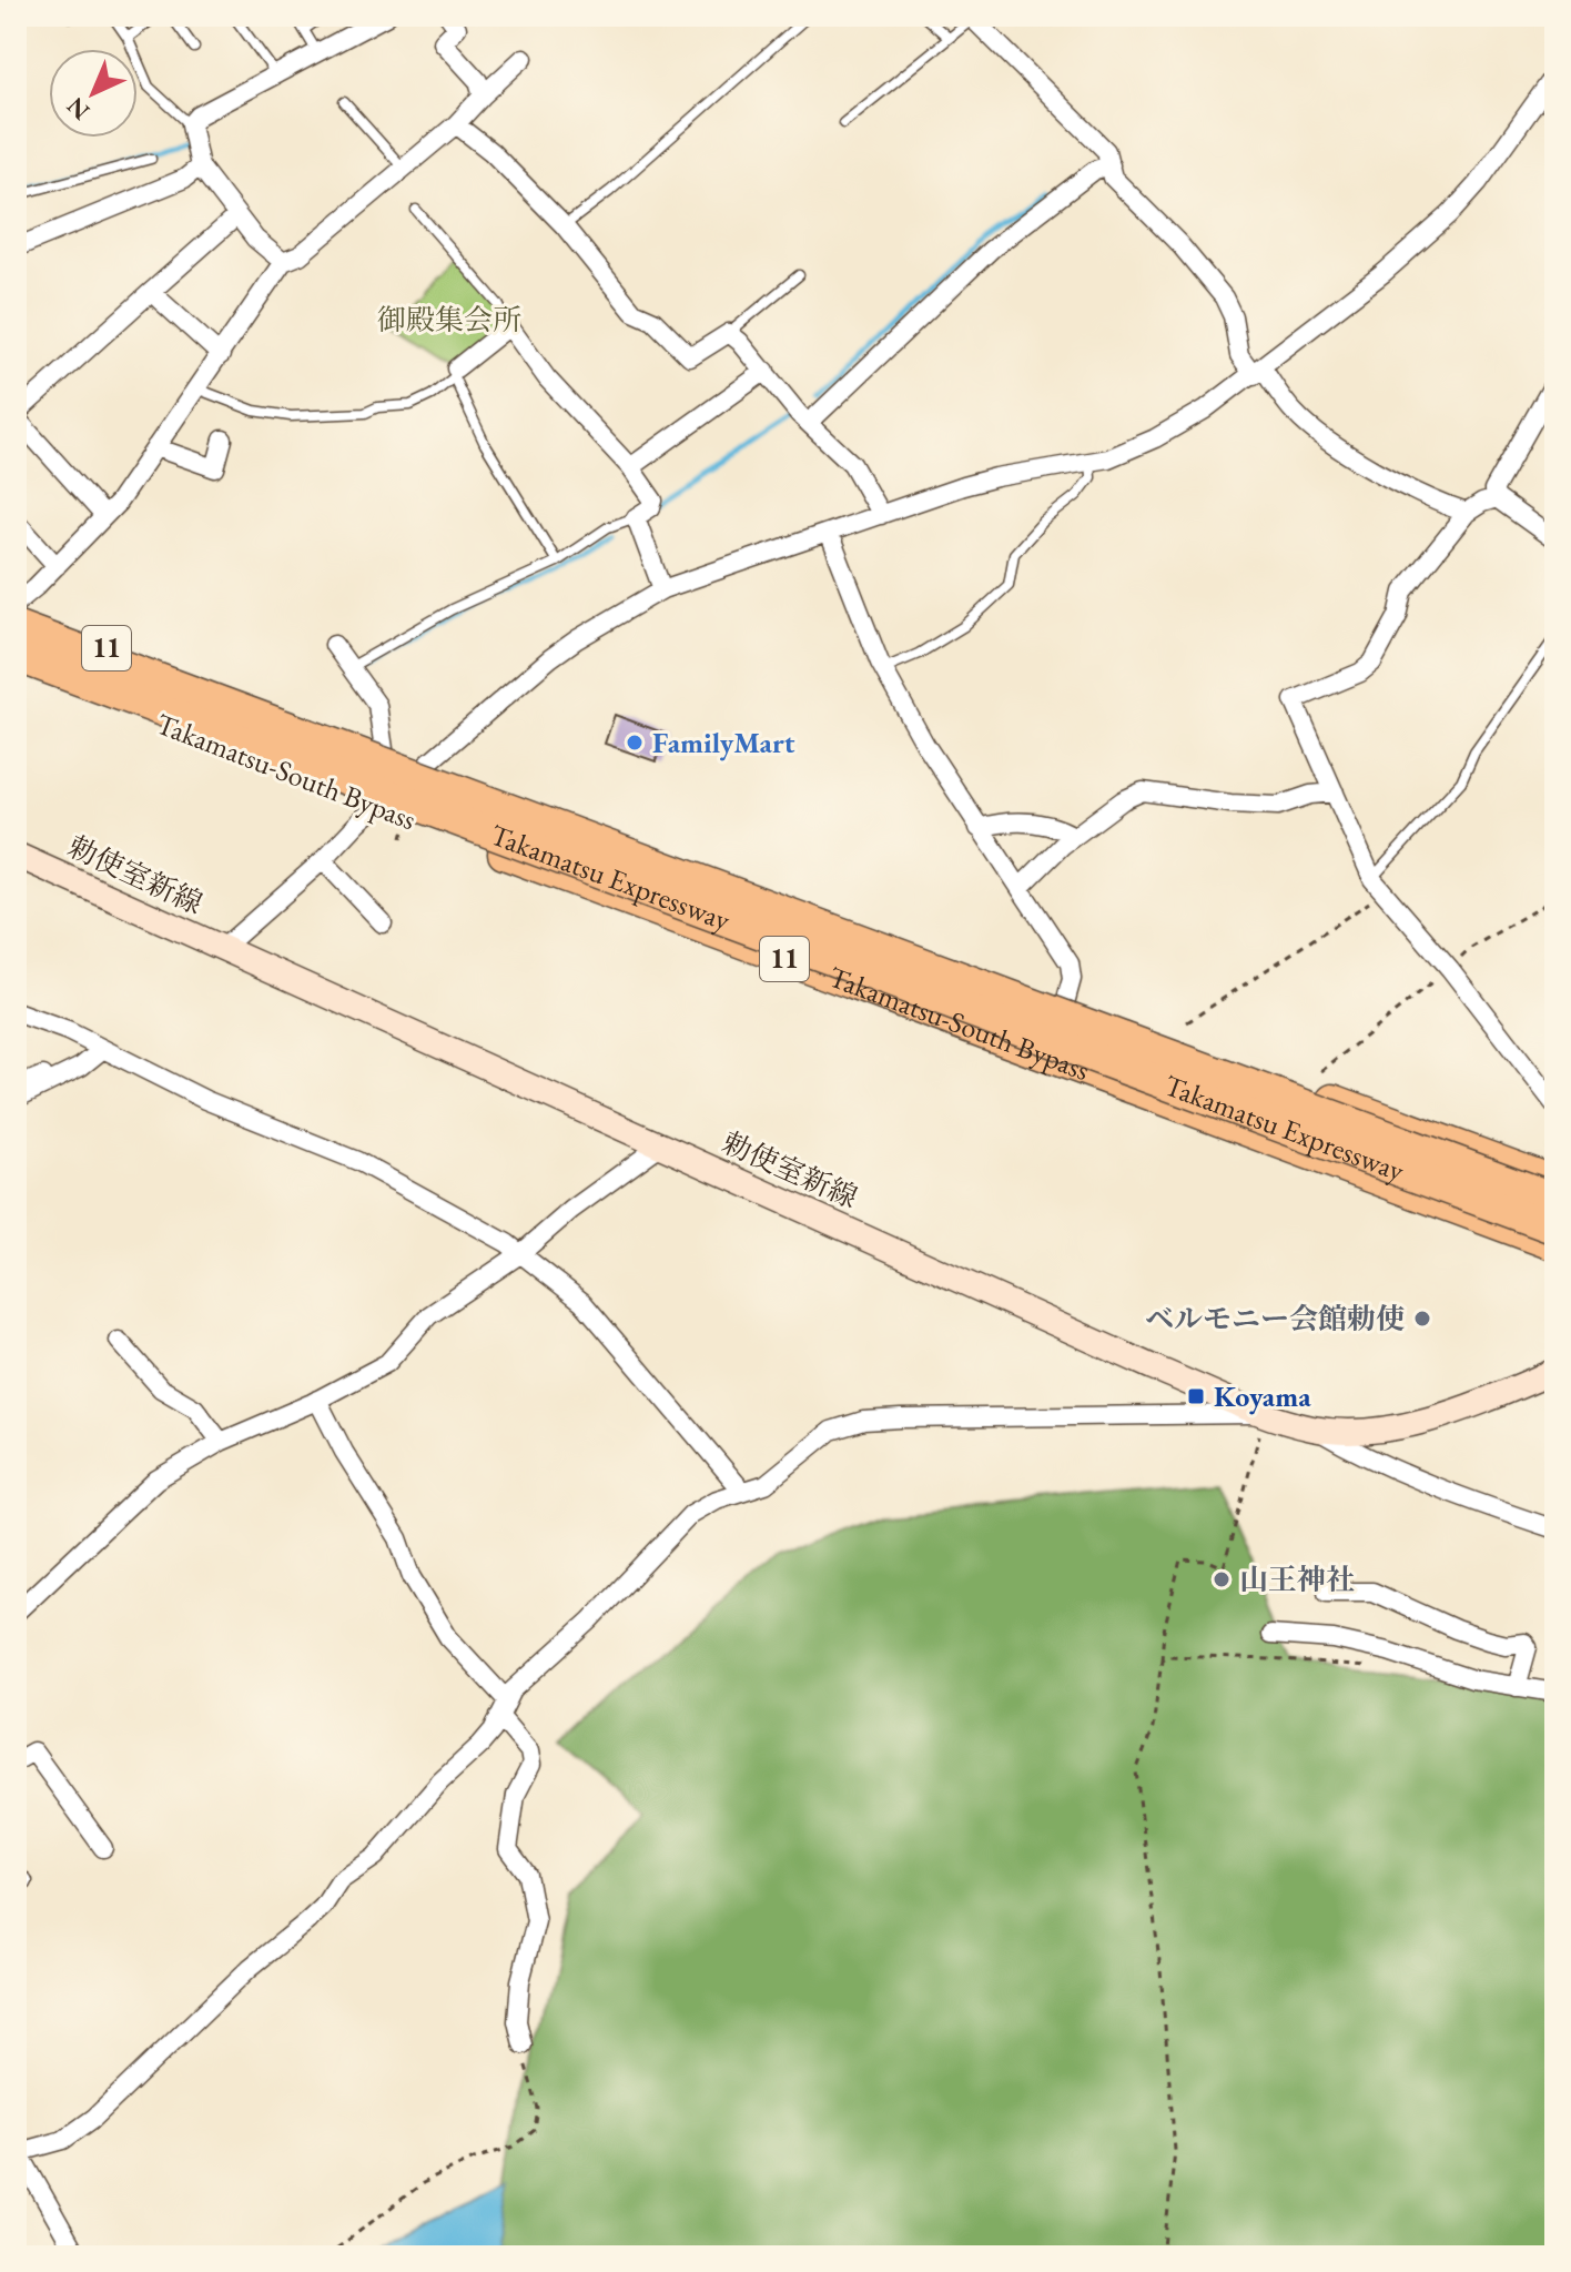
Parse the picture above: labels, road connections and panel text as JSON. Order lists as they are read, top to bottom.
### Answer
{
  "streets": {
    "highway": ["11", "Takamatsu-South Bypass", "Takamatsu Expressway"],
    "main road": ["勅使室新線"]
  },
  "parks": ["御殿集会所"],
  "places": {
    "other": ["FamilyMart", "ベルモニー会館勅使", "山王神社"],
    "transit": ["Koyama"]
  },
  "north": "bottom left"
}
